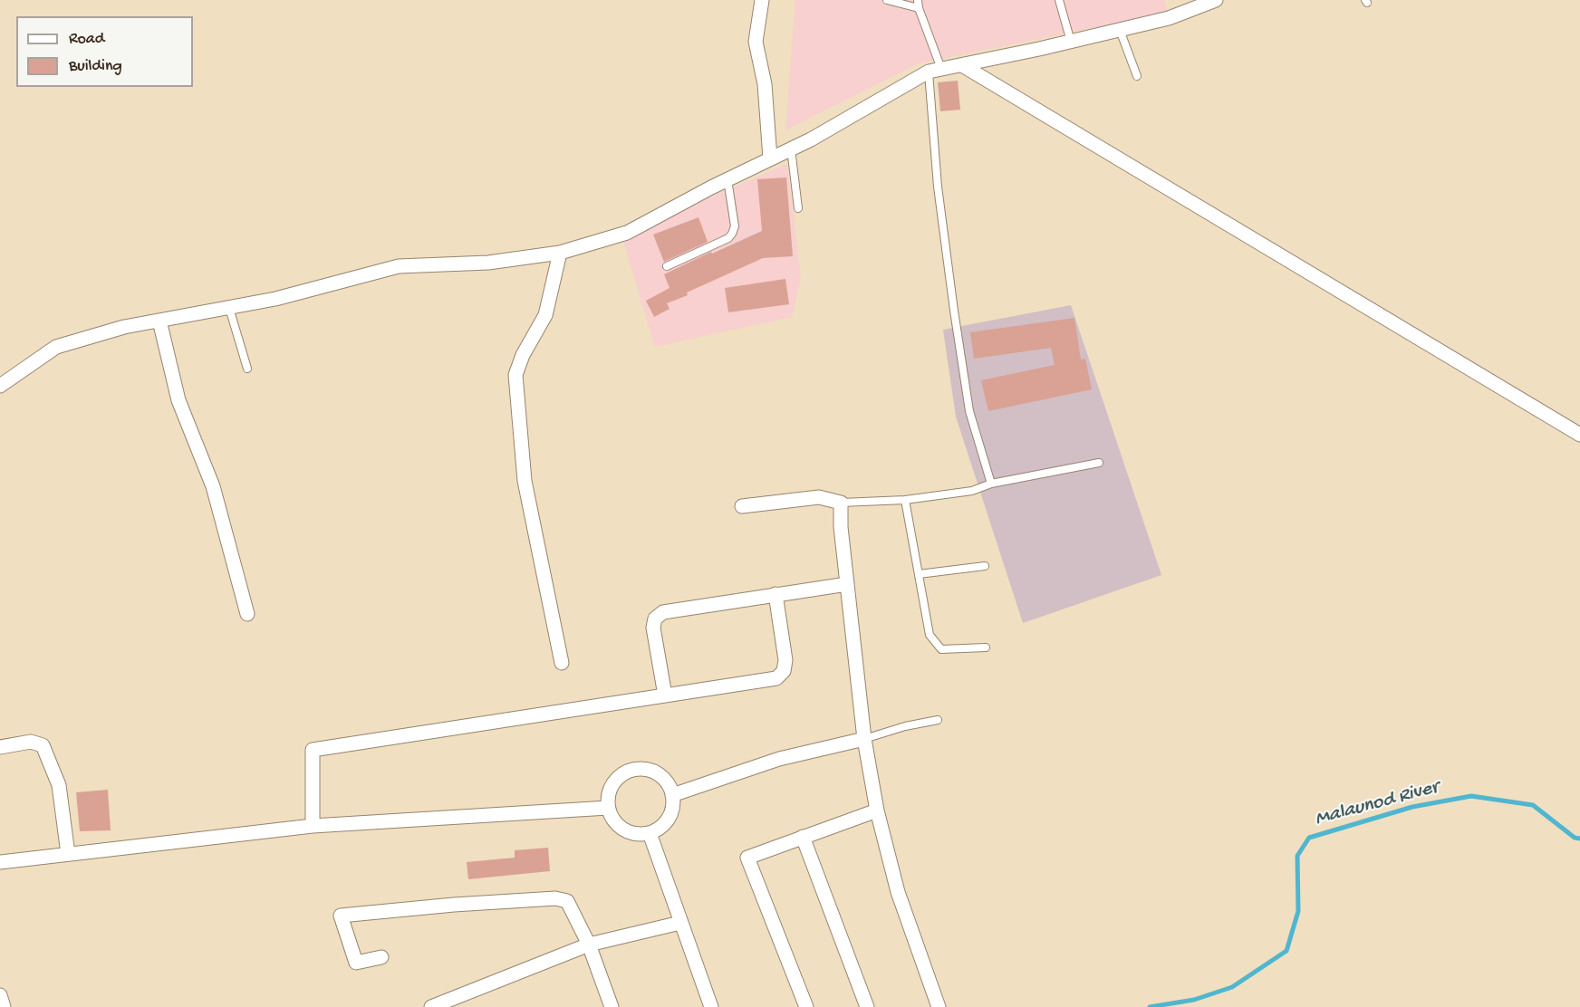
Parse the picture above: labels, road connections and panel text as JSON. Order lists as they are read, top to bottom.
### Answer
{
  "water": ["Malaunod River"],
  "legend": ["Road", "Building"]
}
